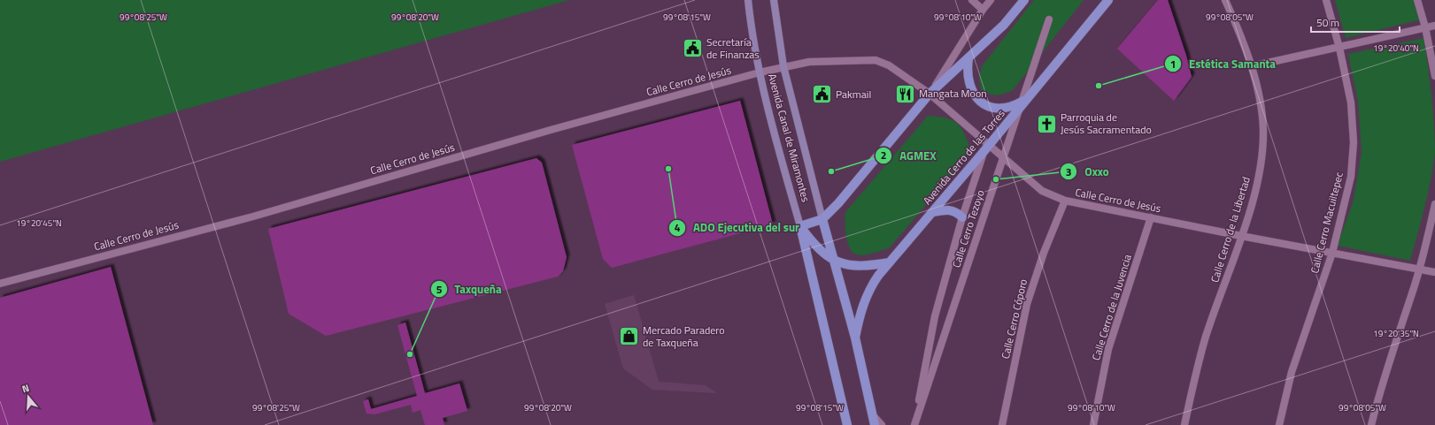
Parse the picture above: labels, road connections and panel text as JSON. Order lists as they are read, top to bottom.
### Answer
{
  "streets": {
    "main road": ["Avenida Canal de Miramontes", "Avenida Cerro de las Torres"],
    "street": [
      "Calle Cerro de Jesús",
      "Calle Cerro Macuiltepec",
      "Calle Cerro Tezoyo",
      "Calle Cerro de la Libertad",
      "Calle Cerro de la Juvencia",
      "Calle Cerro Cóporo"
    ]
  },
  "crossings": [
    ["Calle Cerro de Jesús", "Avenida Canal de Miramontes"],
    ["Calle Cerro de Jesús", "Avenida Cerro de las Torres"],
    ["Calle Cerro de Jesús", "Calle Cerro Macuiltepec"],
    ["Calle Cerro de Jesús", "Calle Cerro de la Libertad"],
    ["Calle Cerro de Jesús", "Calle Cerro de la Juvencia"],
    ["Calle Cerro de Jesús", "Calle Cerro Cóporo"],
    ["Avenida Canal de Miramontes", "Avenida Cerro de las Torres"],
    ["Avenida Cerro de las Torres", "Calle Cerro Tezoyo"]
  ],
  "places": {
    "public building": ["Secretaría de Finanzas", "Pakmail"],
    "other": [
      "Estética Samanta",
      "ADO Ejecutiva del sur",
      "AGMEX",
      "Oxxo",
      "Taxqueña"
    ],
    "restaurant": ["Mangata Moon"],
    "church": ["Parroquia de Jesús Sacramentado"],
    "shop": ["Mercado Paradero de Taxqueña"]
  },
  "scale_bar": "50 m",
  "north": "top",
  "coordinates": [
    "99°08'25\"W",
    "99°08'20\"W",
    "99°08'15\"W",
    "99°08'10\"W",
    "99°08'05\"W",
    "19°20'40\"N",
    "19°20'45\"N",
    "19°20'35\"N"
  ]
}
